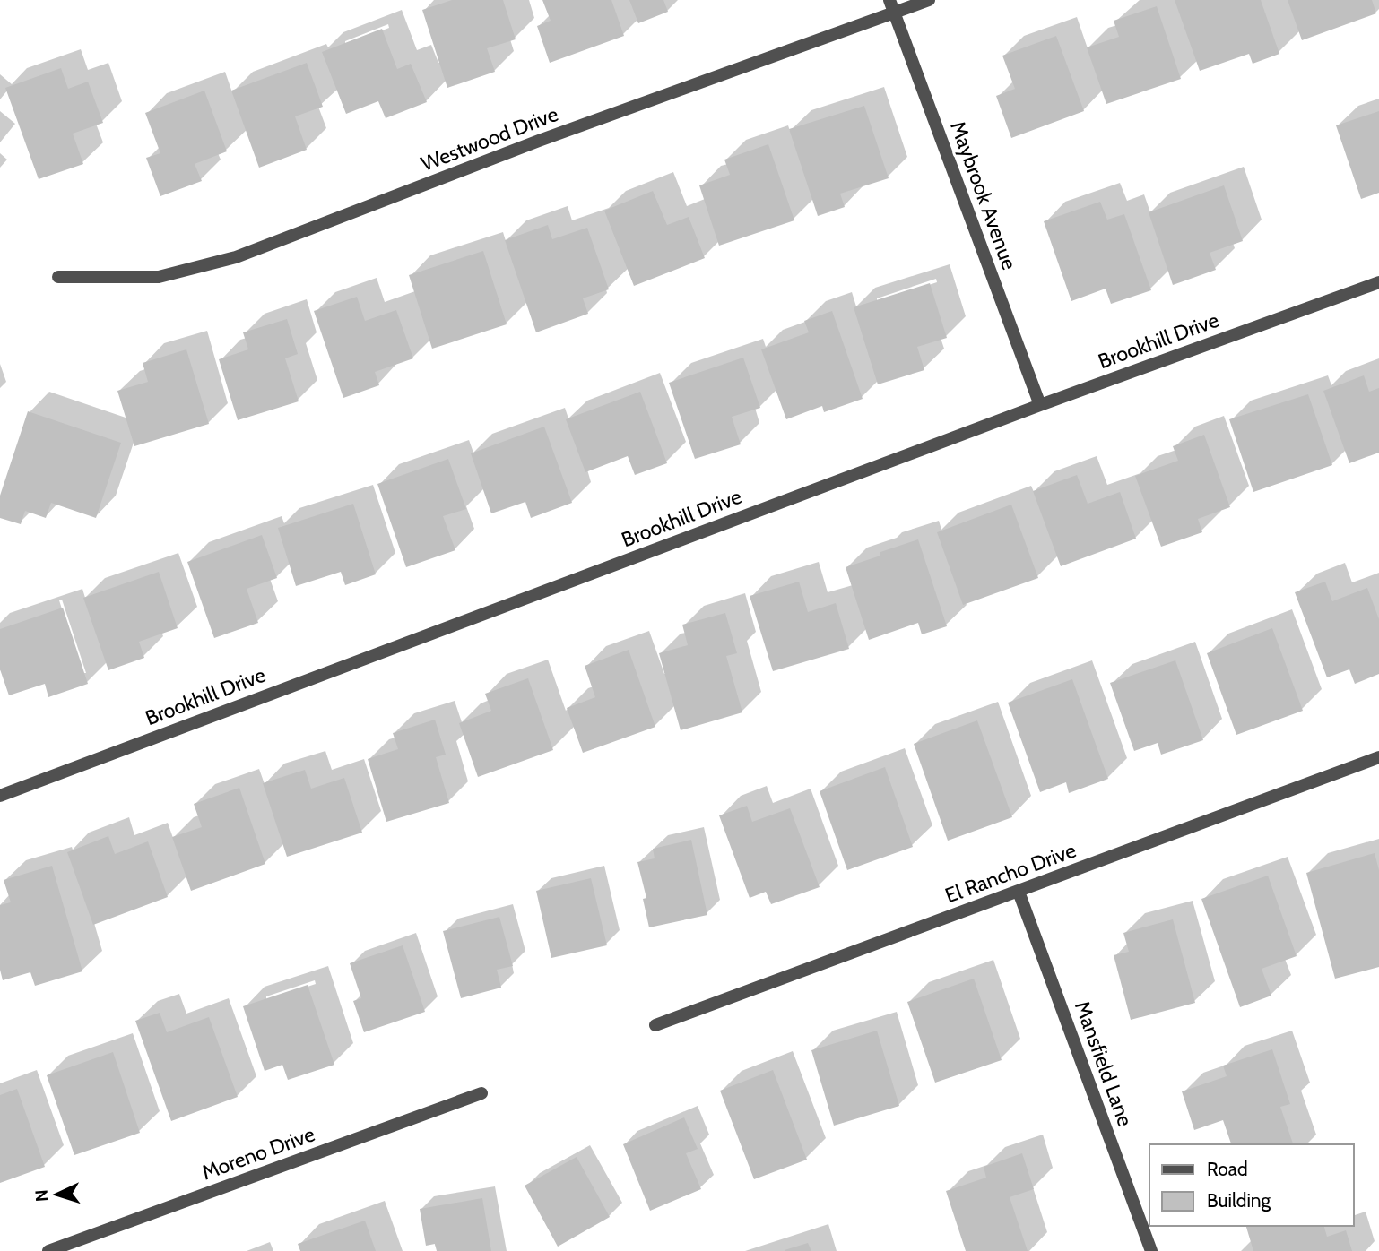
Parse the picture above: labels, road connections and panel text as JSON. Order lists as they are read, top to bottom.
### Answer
{
  "streets": {
    "street": [
      "Westwood Drive",
      "Maybrook Avenue",
      "Brookhill Drive",
      "El Rancho Drive",
      "Mansfield Lane",
      "Moreno Drive"
    ]
  },
  "crossings": [
    ["Westwood Drive", "Maybrook Avenue"],
    ["Maybrook Avenue", "Brookhill Drive"],
    ["El Rancho Drive", "Mansfield Lane"]
  ],
  "legend": ["Road", "Building"],
  "north": "left"
}
